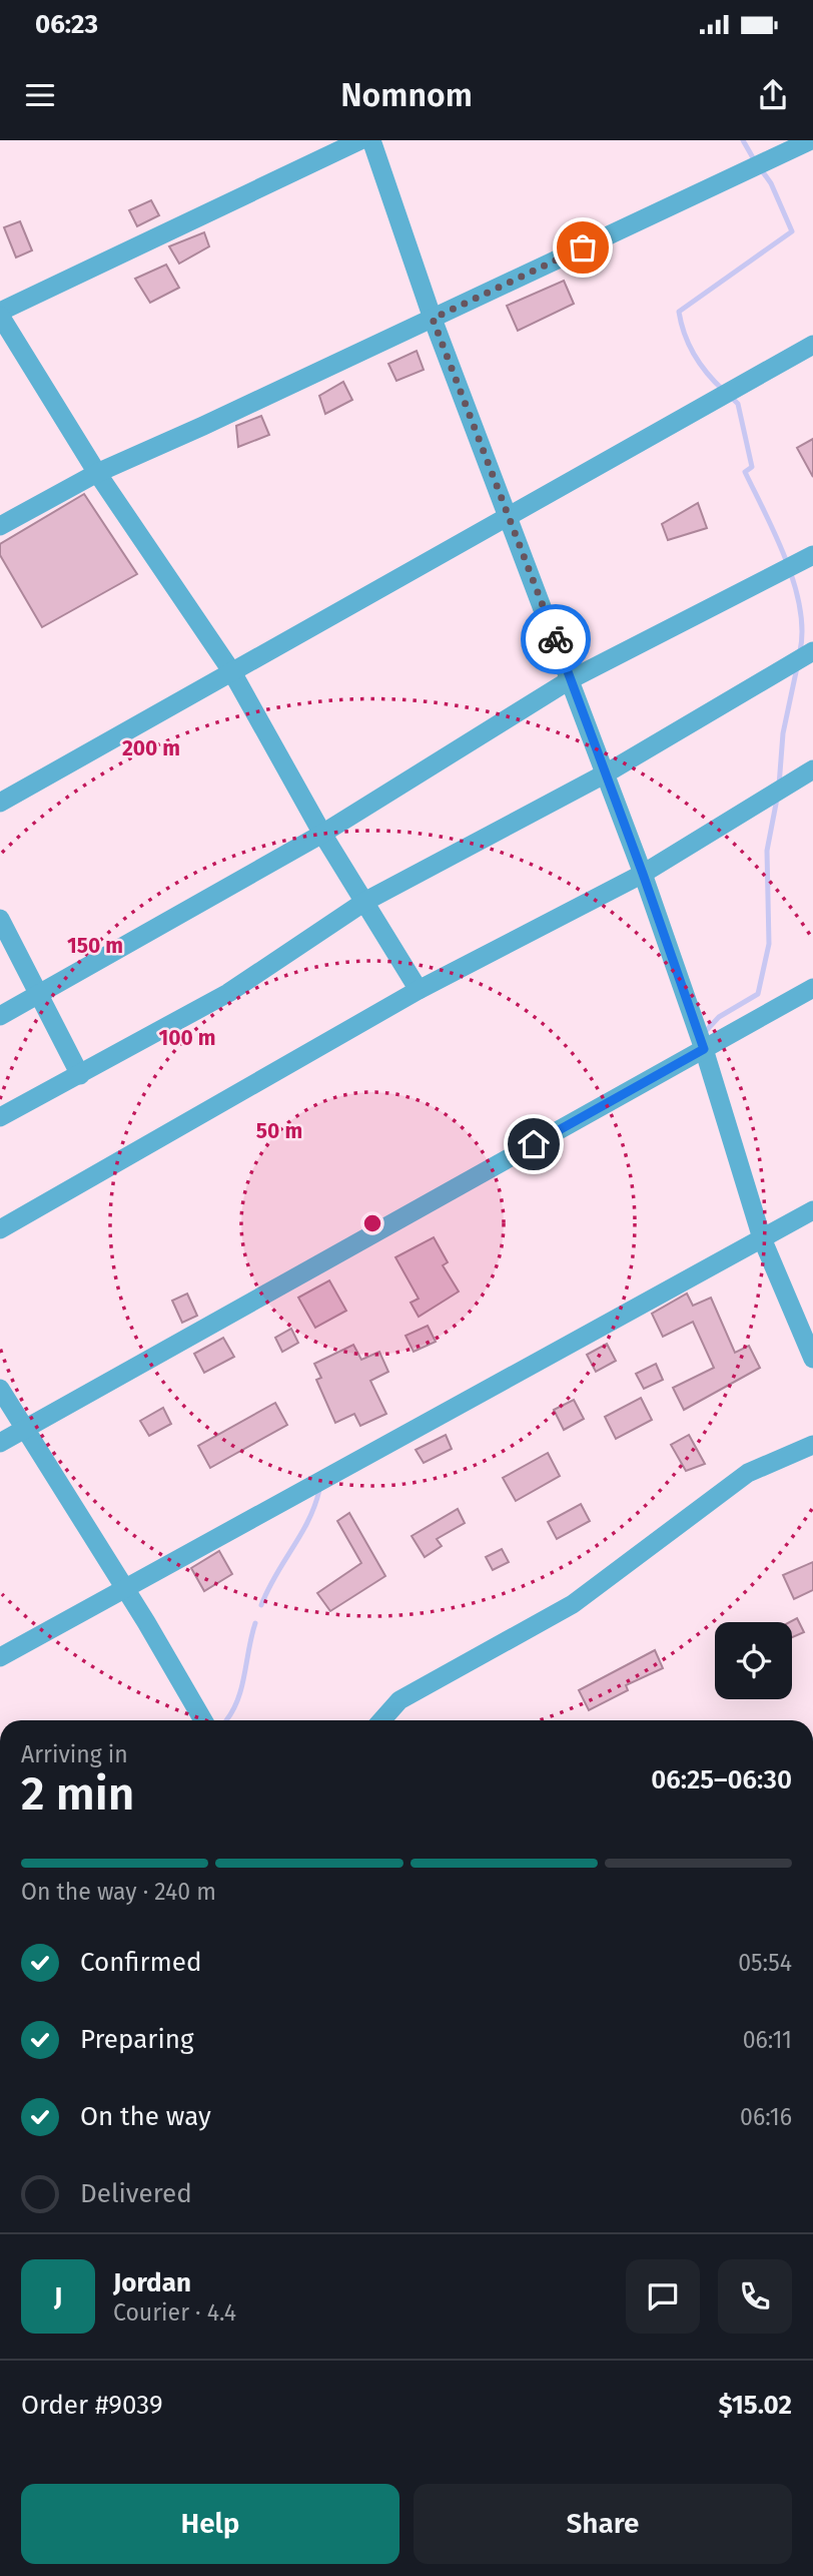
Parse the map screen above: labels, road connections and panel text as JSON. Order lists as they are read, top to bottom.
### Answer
{
  "page": {
    "status": "06:23",
    "header": "Nomnom",
    "heading": ["2 min", "Arriving in", "06:25–06:30"],
    "panel": [
      "Jordan",
      "Courier · 4.4",
      "Order #9039",
      "$15.02"
    ],
    "bar": "On the way · 240 m",
    "list": [
      ["Confirmed", "05:54"],
      ["Preparing", "06:11"],
      ["On the way", "06:16"],
      "Delivered"
    ],
    "round": "J",
    "buttons": ["Help", "Share"]
  },
  "rings": [
    "200 m",
    "150 m",
    "100 m",
    "50 m"
  ]
}
